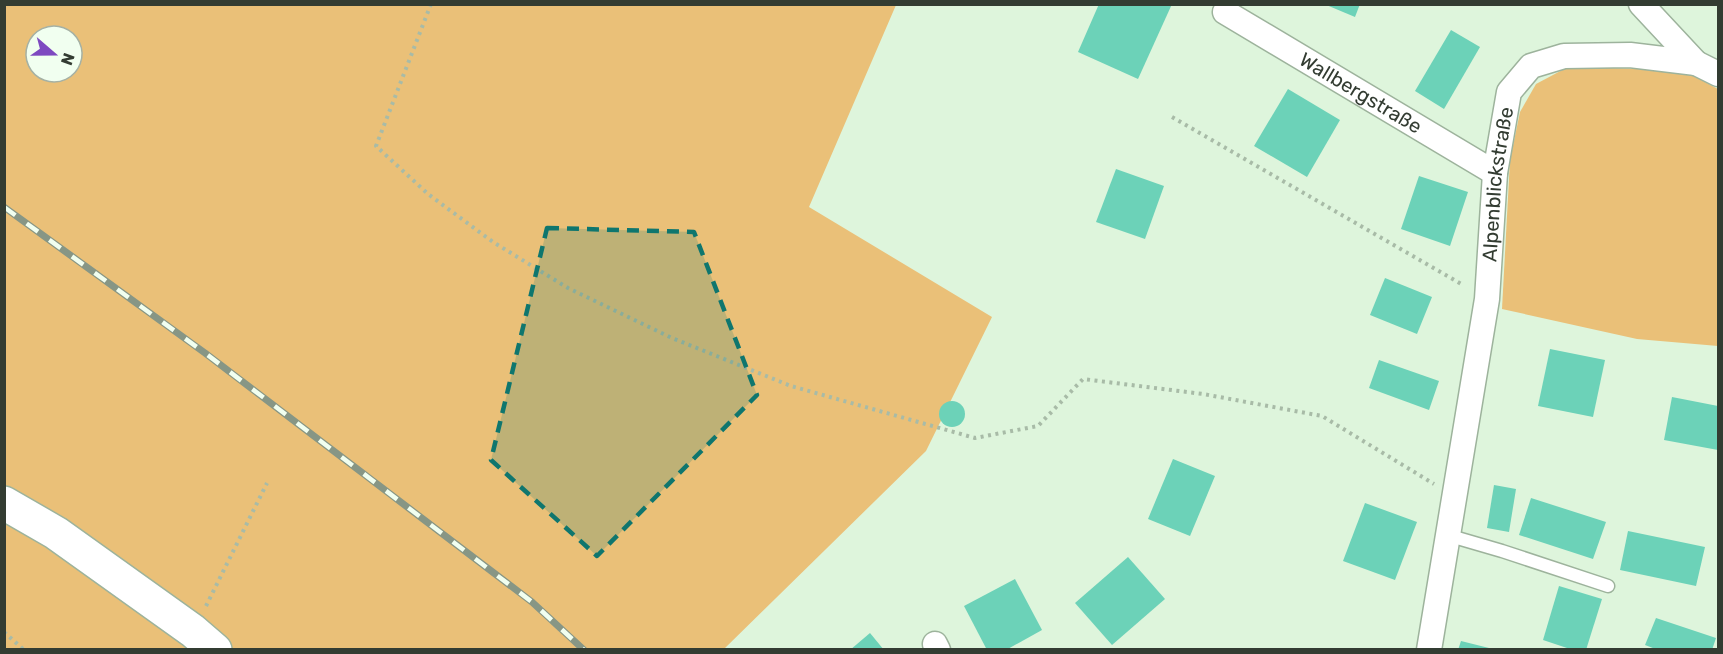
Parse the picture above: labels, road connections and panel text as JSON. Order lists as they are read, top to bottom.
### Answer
{
  "streets": {
    "street": ["Wallbergstraße", "Alpenblickstraße"]
  },
  "crossings": [
    ["Wallbergstraße", "Alpenblickstraße"]
  ],
  "north": "right"
}
